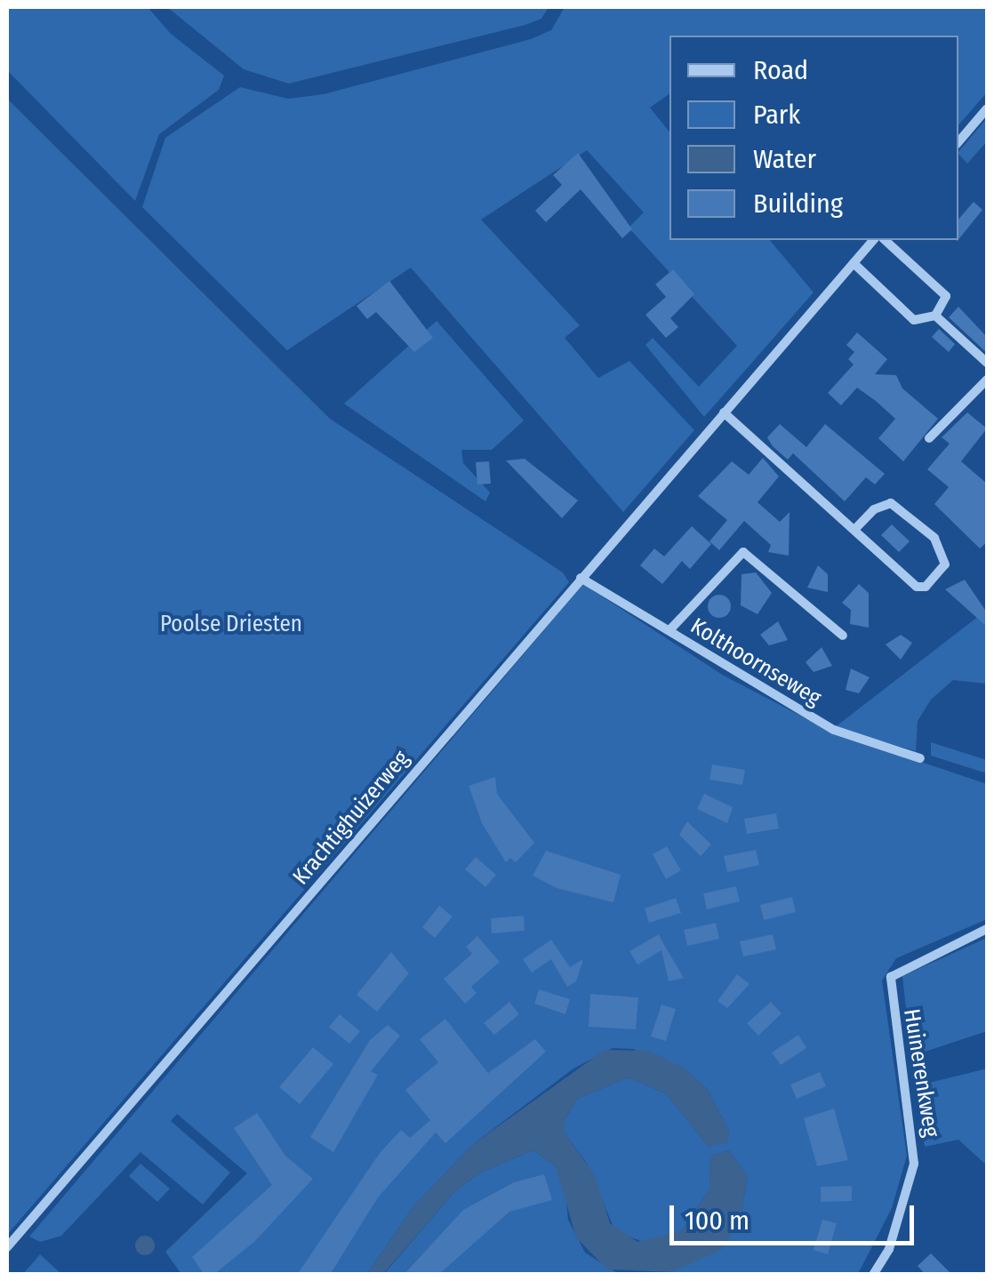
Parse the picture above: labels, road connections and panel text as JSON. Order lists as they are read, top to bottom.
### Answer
{
  "streets": {
    "street": ["Kolthoornseweg", "Krachtighuizerweg", "Huinerenkweg"]
  },
  "crossings": [
    ["Kolthoornseweg", "Krachtighuizerweg"]
  ],
  "parks": ["Poolse Driesten"],
  "legend": [
    "Road",
    "Park",
    "Water",
    "Building"
  ],
  "scale_bar": "100 m"
}
